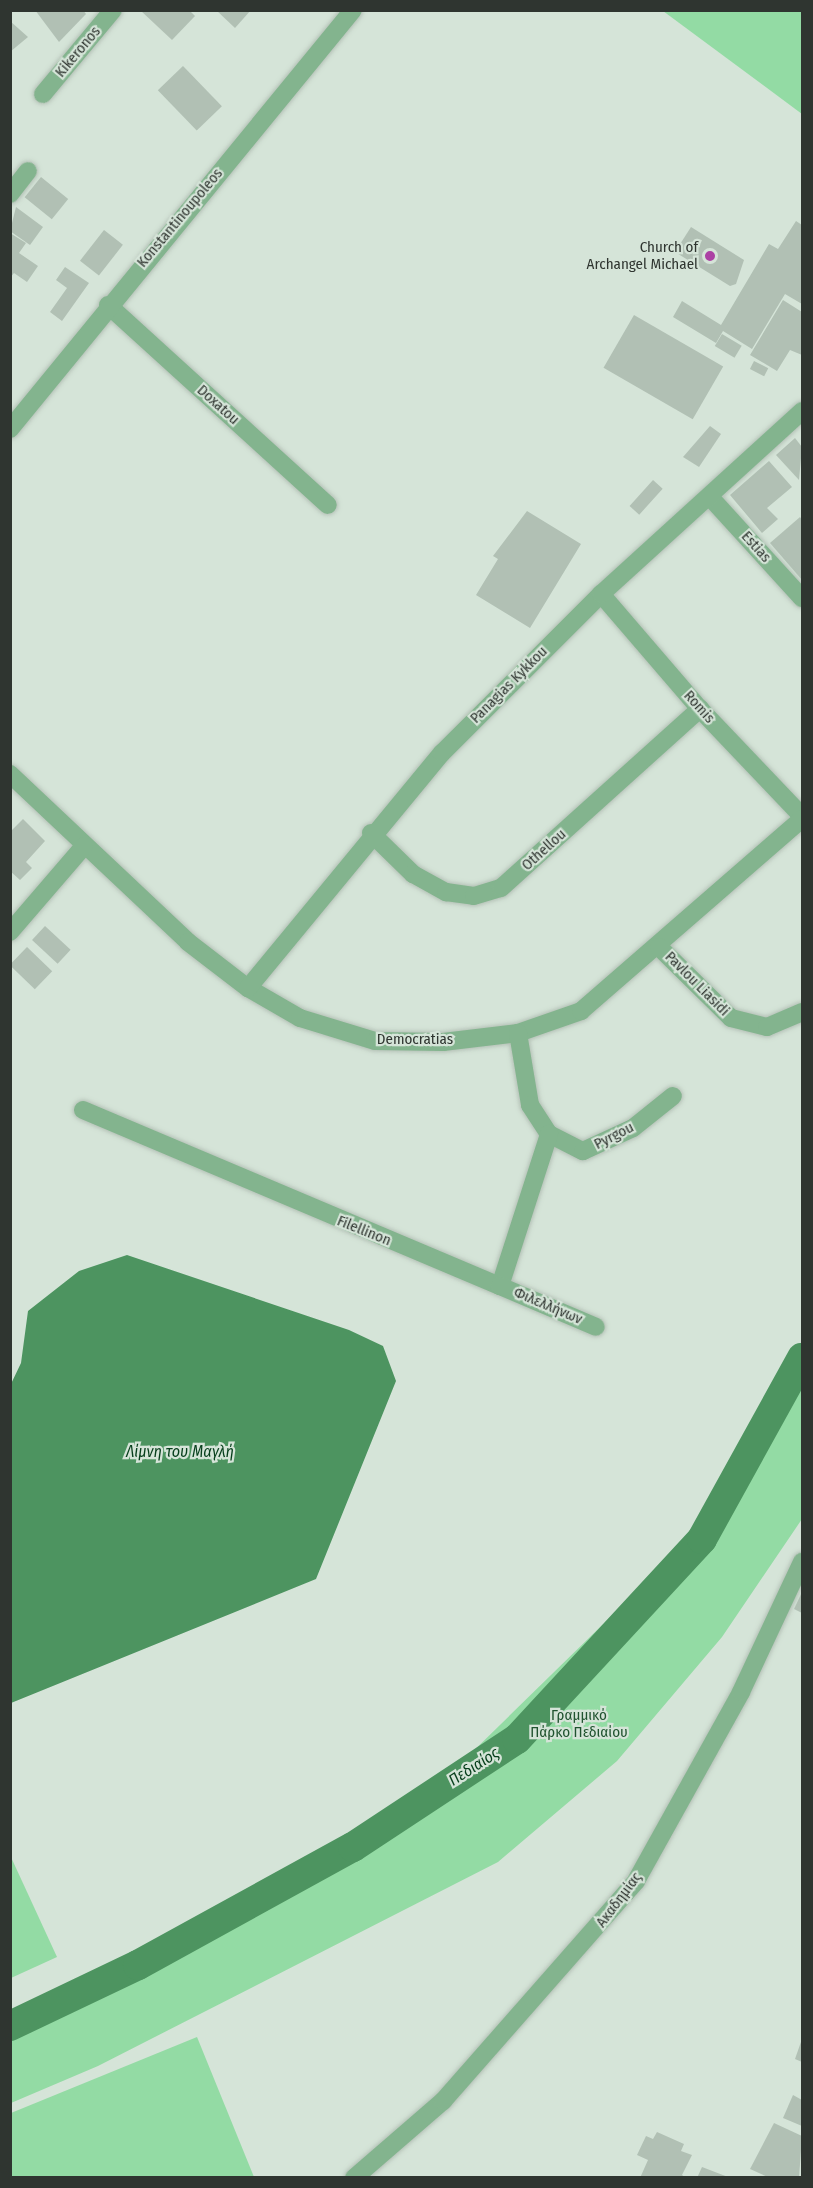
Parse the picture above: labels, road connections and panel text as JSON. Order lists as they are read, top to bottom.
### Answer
{
  "streets": {
    "street": [
      "Kikeronos",
      "Konstantinoupoleos",
      "Doxatou",
      "Estias",
      "Panagias Kykkou",
      "Romis",
      "Othellou",
      "Pavlou Liasidi",
      "Democratias",
      "Pyrgou",
      "Filellinon",
      "Φιλελλήνων",
      "Ακαδημίας"
    ]
  },
  "crossings": [
    ["Konstantinoupoleos", "Doxatou"],
    ["Estias", "Panagias Kykkou"],
    ["Panagias Kykkou", "Romis"],
    ["Panagias Kykkou", "Othellou"],
    ["Panagias Kykkou", "Democratias"],
    ["Romis", "Othellou"],
    ["Romis", "Democratias"],
    ["Pavlou Liasidi", "Democratias"],
    ["Filellinon", "Φιλελλήνων"]
  ],
  "water": ["Λίμνη του Μαγλή", "Πεδιαίος"],
  "parks": ["Γραμμικό Πάρκο Πεδιαίου"],
  "places": ["Church of Archangel Michael"]
}
